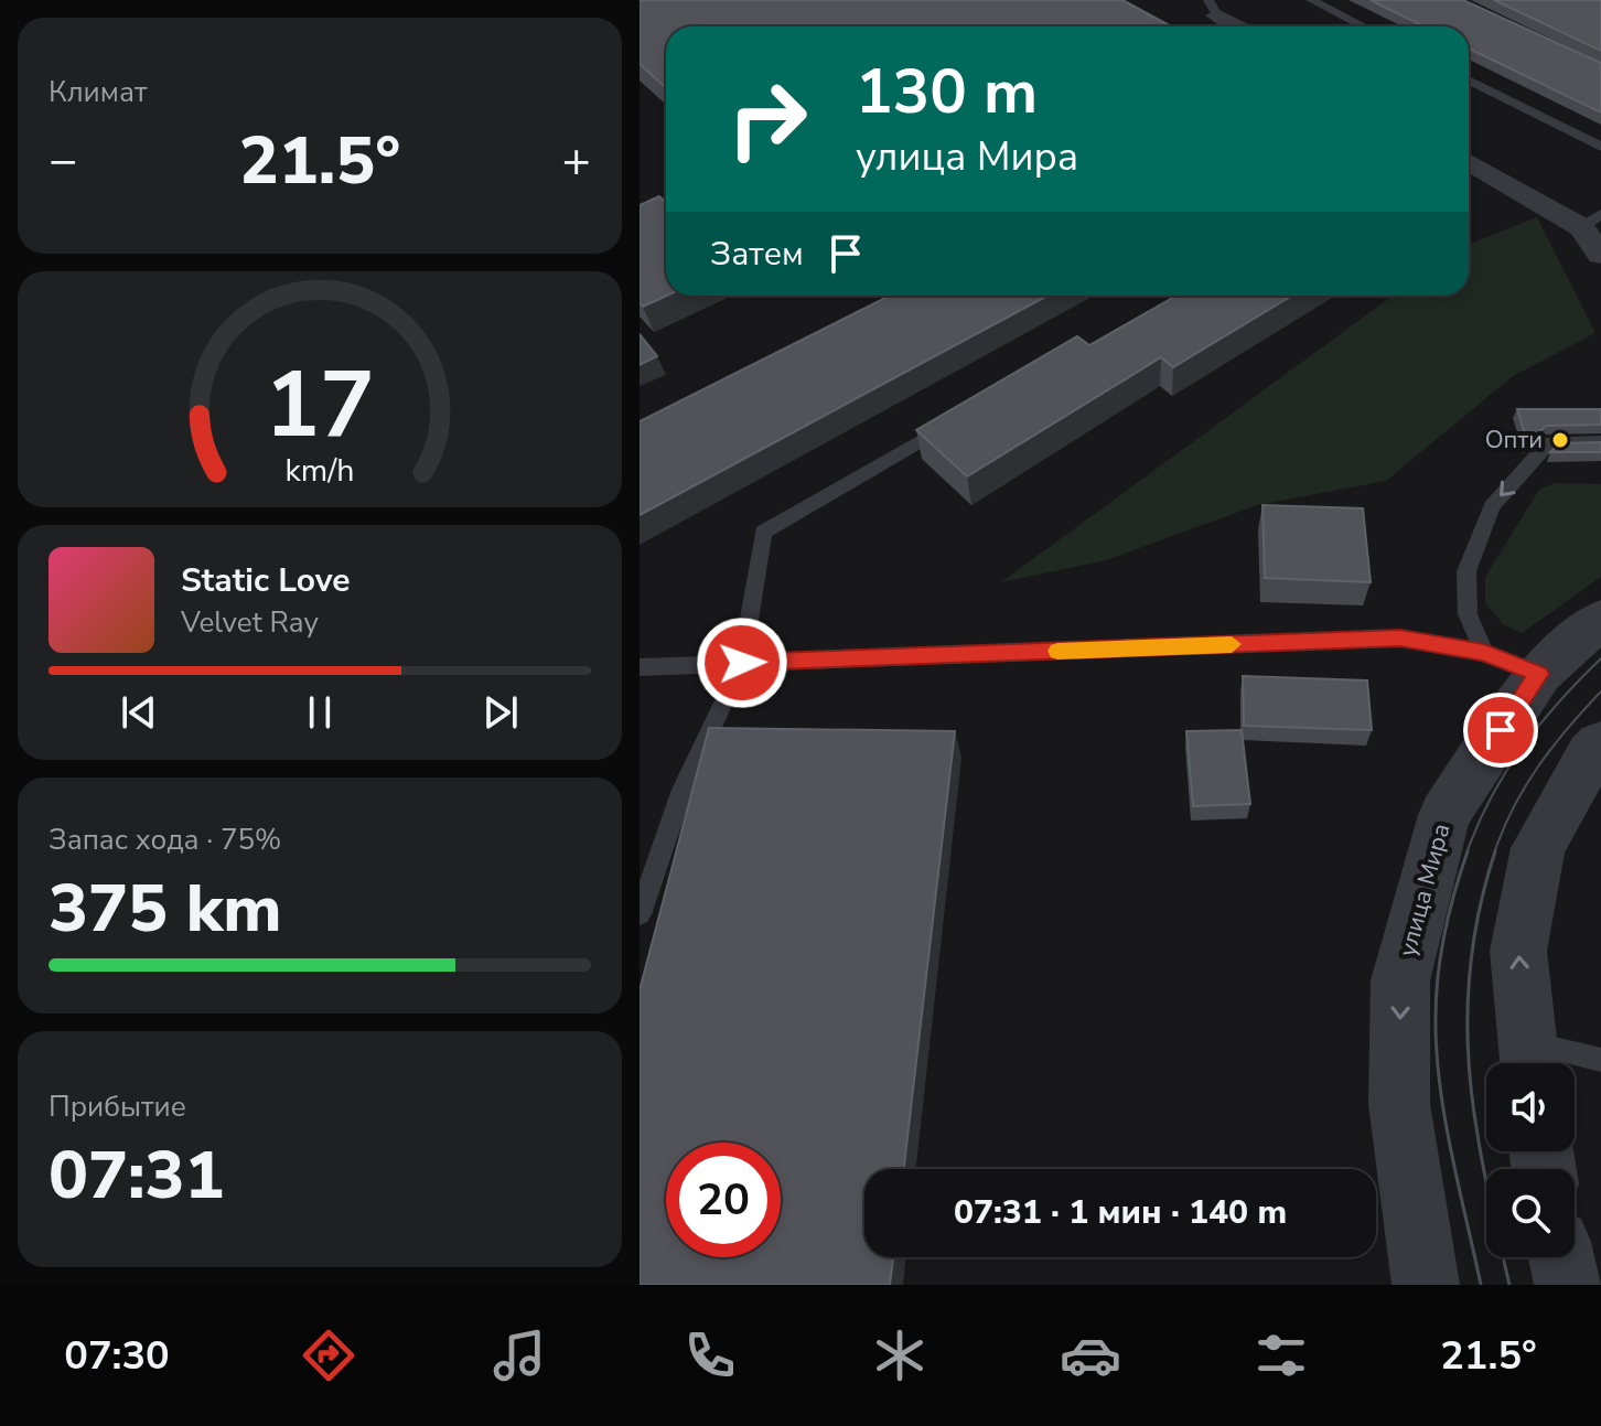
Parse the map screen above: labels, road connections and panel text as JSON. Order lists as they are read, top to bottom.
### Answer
{
  "streets": {
    "street": ["улица Мира"]
  },
  "places": ["Опти"],
  "page": {
    "tile": [
      "Климат",
      ["Запас хода · 75%", "375 km"],
      ["Прибытие", "07:31"]
    ],
    "turn": ["130 m", "улица Мира"],
    "heat": ["−", "21.5°", "+"],
    "then": "Затем",
    "song": ["Static Love", "Velvet Ray"],
    "limit": "20",
    "trip": "07:31 · 1 мин · 140 m",
    "tabs": ["07:30", "21.5°"],
    "gauge": ["17", "km/h"]
  }
}
